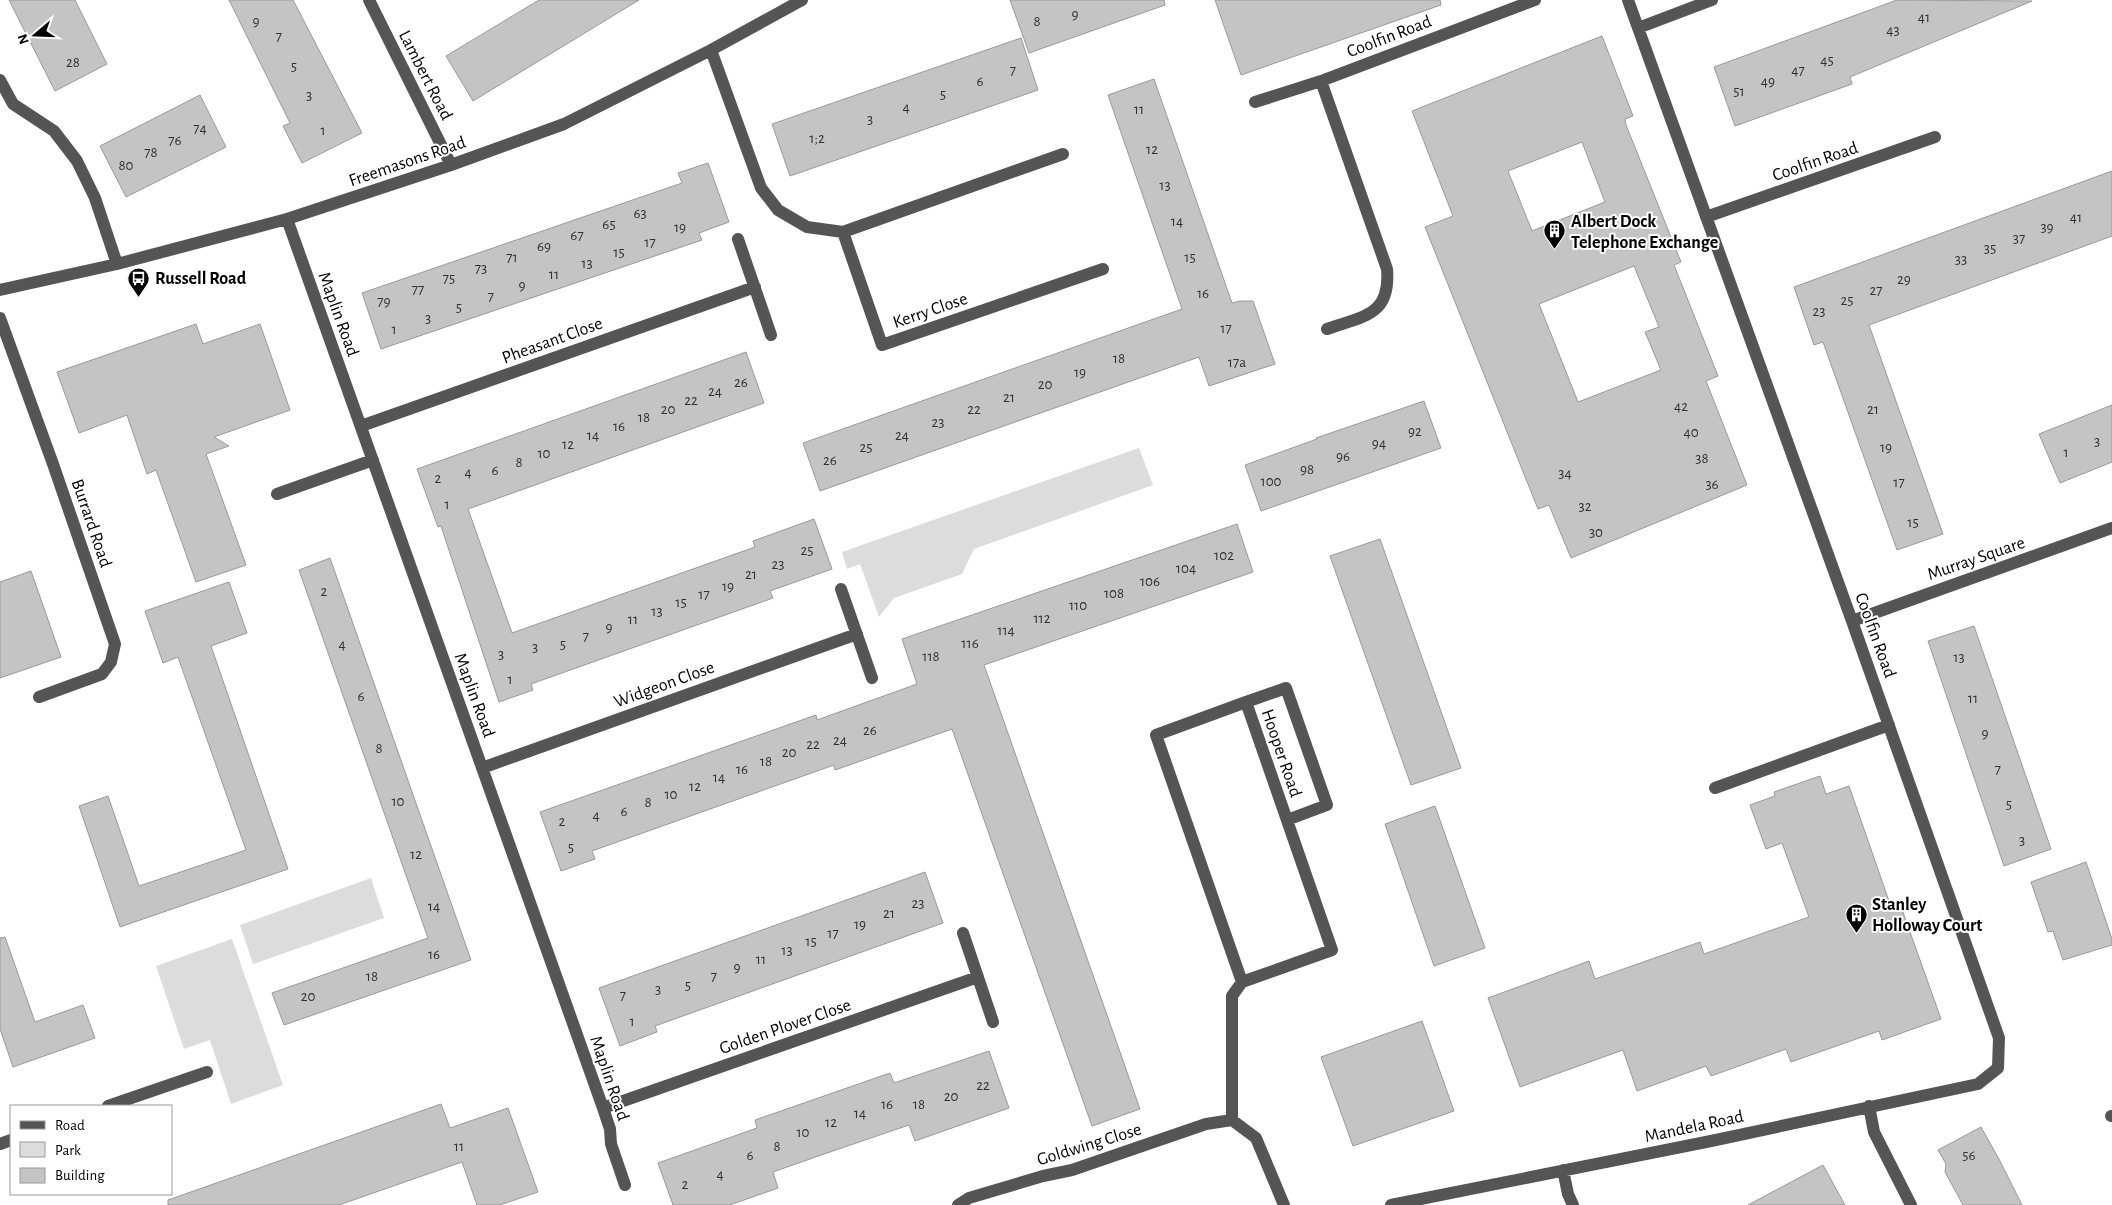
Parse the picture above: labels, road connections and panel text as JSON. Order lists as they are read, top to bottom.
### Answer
{
  "streets": {
    "street": [
      "Coolfin Road",
      "Lambert Road",
      "Freemasons Road",
      "Kerry Close",
      "Maplin Road",
      "Pheasant Close",
      "Burrard Road",
      "Murray Square",
      "Widgeon Close",
      "Hooper Road",
      "Golden Plover Close",
      "Mandela Road",
      "Goldwing Close"
    ]
  },
  "crossings": [
    ["Coolfin Road", "Murray Square"],
    ["Coolfin Road", "Mandela Road"],
    ["Lambert Road", "Freemasons Road"],
    ["Freemasons Road", "Maplin Road"],
    ["Maplin Road", "Pheasant Close"],
    ["Maplin Road", "Widgeon Close"],
    ["Maplin Road", "Golden Plover Close"]
  ],
  "places": {
    "building": ["Albert Dock Telephone Exchange", "Stanley Holloway Court"],
    "bus stop": ["Russell Road"]
  },
  "house_numbers": [
    "9",
    "41",
    "9",
    "8",
    "43",
    "7",
    "45",
    "28",
    "5",
    "7",
    "47",
    "6",
    "49",
    "51",
    "5",
    "3",
    "4",
    "11",
    "3",
    "74",
    "1",
    "1;2",
    "76",
    "12",
    "78",
    "80",
    "13",
    "63",
    "41",
    "14",
    "65",
    "19",
    "39",
    "67",
    "37",
    "17",
    "69",
    "35",
    "15",
    "71",
    "15",
    "33",
    "13",
    "73",
    "11",
    "75",
    "29",
    "9",
    "77",
    "27",
    "16",
    "7",
    "25",
    "79",
    "5",
    "23",
    "3",
    "17",
    "1",
    "18",
    "17a",
    "19",
    "26",
    "20",
    "24",
    "21",
    "22",
    "42",
    "20",
    "22",
    "21",
    "18",
    "23",
    "16",
    "92",
    "40",
    "14",
    "24",
    "3",
    "94",
    "12",
    "25",
    "19",
    "1",
    "10",
    "96",
    "38",
    "26",
    "8",
    "98",
    "6",
    "4",
    "34",
    "2",
    "100",
    "17",
    "36",
    "1",
    "32",
    "15",
    "30",
    "25",
    "102",
    "23",
    "104",
    "21",
    "106",
    "19",
    "2",
    "108",
    "17",
    "15",
    "110",
    "13",
    "112",
    "11",
    "9",
    "114",
    "7",
    "116",
    "4",
    "5",
    "3",
    "3",
    "118",
    "13",
    "1",
    "6",
    "11",
    "26",
    "9",
    "24",
    "22",
    "8",
    "20",
    "18",
    "16",
    "7",
    "14",
    "12",
    "10",
    "10",
    "8",
    "5",
    "6",
    "4",
    "2",
    "3",
    "5",
    "12",
    "23",
    "14",
    "21",
    "19",
    "17",
    "15",
    "13",
    "16",
    "11",
    "9",
    "18",
    "7",
    "5",
    "3",
    "7",
    "20",
    "1",
    "22",
    "20",
    "16",
    "18",
    "14",
    "12",
    "10",
    "11",
    "8",
    "6",
    "56",
    "4",
    "2"
  ],
  "legend": ["Road", "Park", "Building"],
  "north": "left"
}
